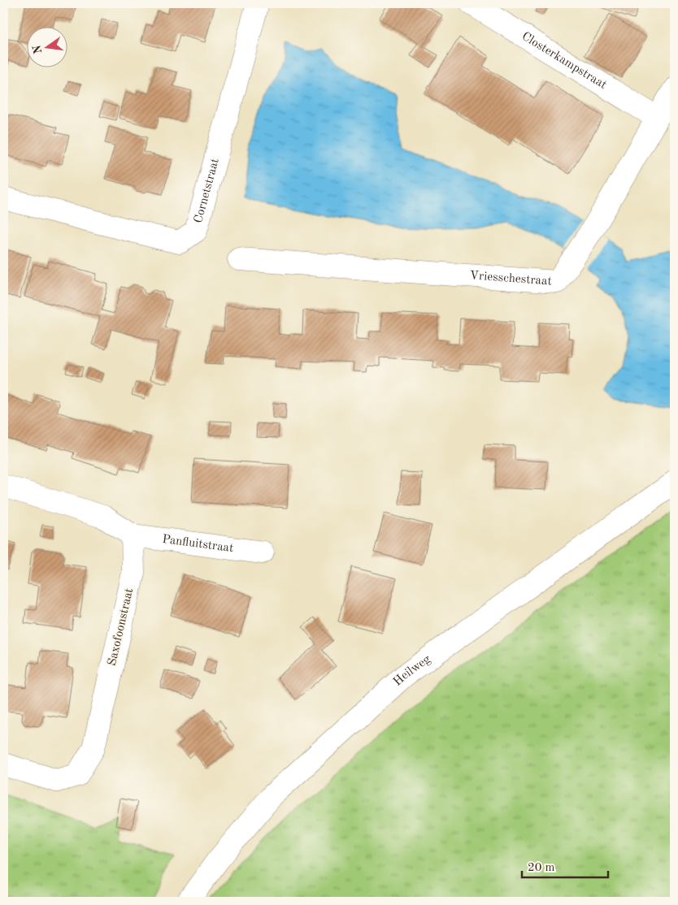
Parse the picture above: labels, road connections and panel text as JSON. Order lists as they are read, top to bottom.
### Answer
{
  "streets": {
    "street": [
      "Closterkampstraat",
      "Cornetstraat",
      "Vriesschestraat",
      "Panfluitstraat",
      "Saxofoonstraat",
      "Heilweg"
    ]
  },
  "crossings": [
    ["Closterkampstraat", "Vriesschestraat"],
    ["Panfluitstraat", "Saxofoonstraat"]
  ],
  "scale_bar": "20 m",
  "north": "left"
}
